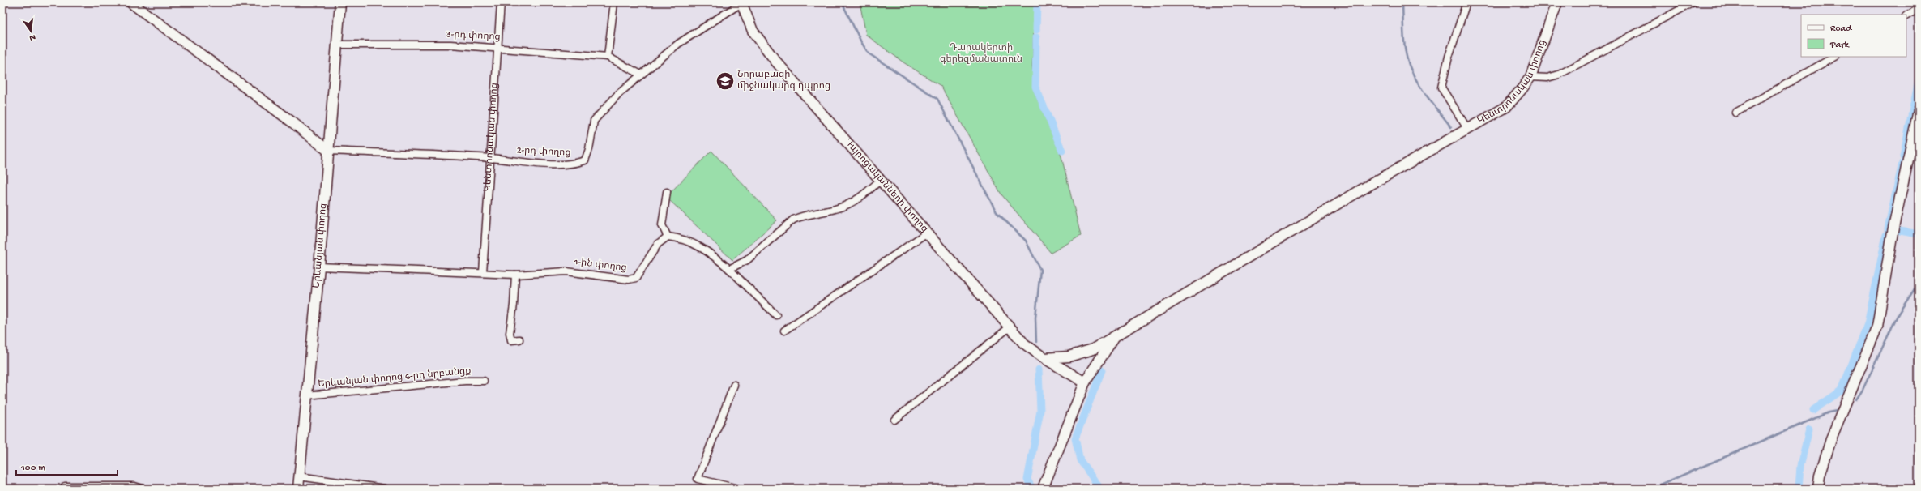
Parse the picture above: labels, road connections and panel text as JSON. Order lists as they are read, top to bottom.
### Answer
{
  "streets": {
    "main road": ["Կենտրոնական փողոց", "Դպրոցականների փողոց", "Երևանյան փողոց"],
    "street": [
      "3-րդ փողոց",
      "2-րդ փողոց",
      "1-ին փողոց",
      "Երևանյան փողոց 6-րդ նրբանցք"
    ]
  },
  "crossings": [
    ["3-րդ փողոց", "Կենտրոնական փողոց"],
    ["3-րդ փողոց", "Երևանյան փողոց"],
    ["Կենտրոնական փողոց", "2-րդ փողոց"],
    ["Կենտրոնական փողոց", "Դպրոցականների փողոց"],
    ["Կենտրոնական փողոց", "1-ին փողոց"],
    ["2-րդ փողոց", "Դպրոցականների փողոց"],
    ["2-րդ փողոց", "Երևանյան փողոց"],
    ["Երևանյան փողոց", "1-ին փողոց"],
    ["Երևանյան փողոց", "Երևանյան փողոց 6-րդ նրբանցք"]
  ],
  "parks": ["Դարակերտի գերեզմանատուն"],
  "places": {
    "school or university": ["Նորաբացի միջնակարգ դպրոց"]
  },
  "legend": ["Road", "Park"],
  "scale_bar": "100 m",
  "north": "bottom"
}
